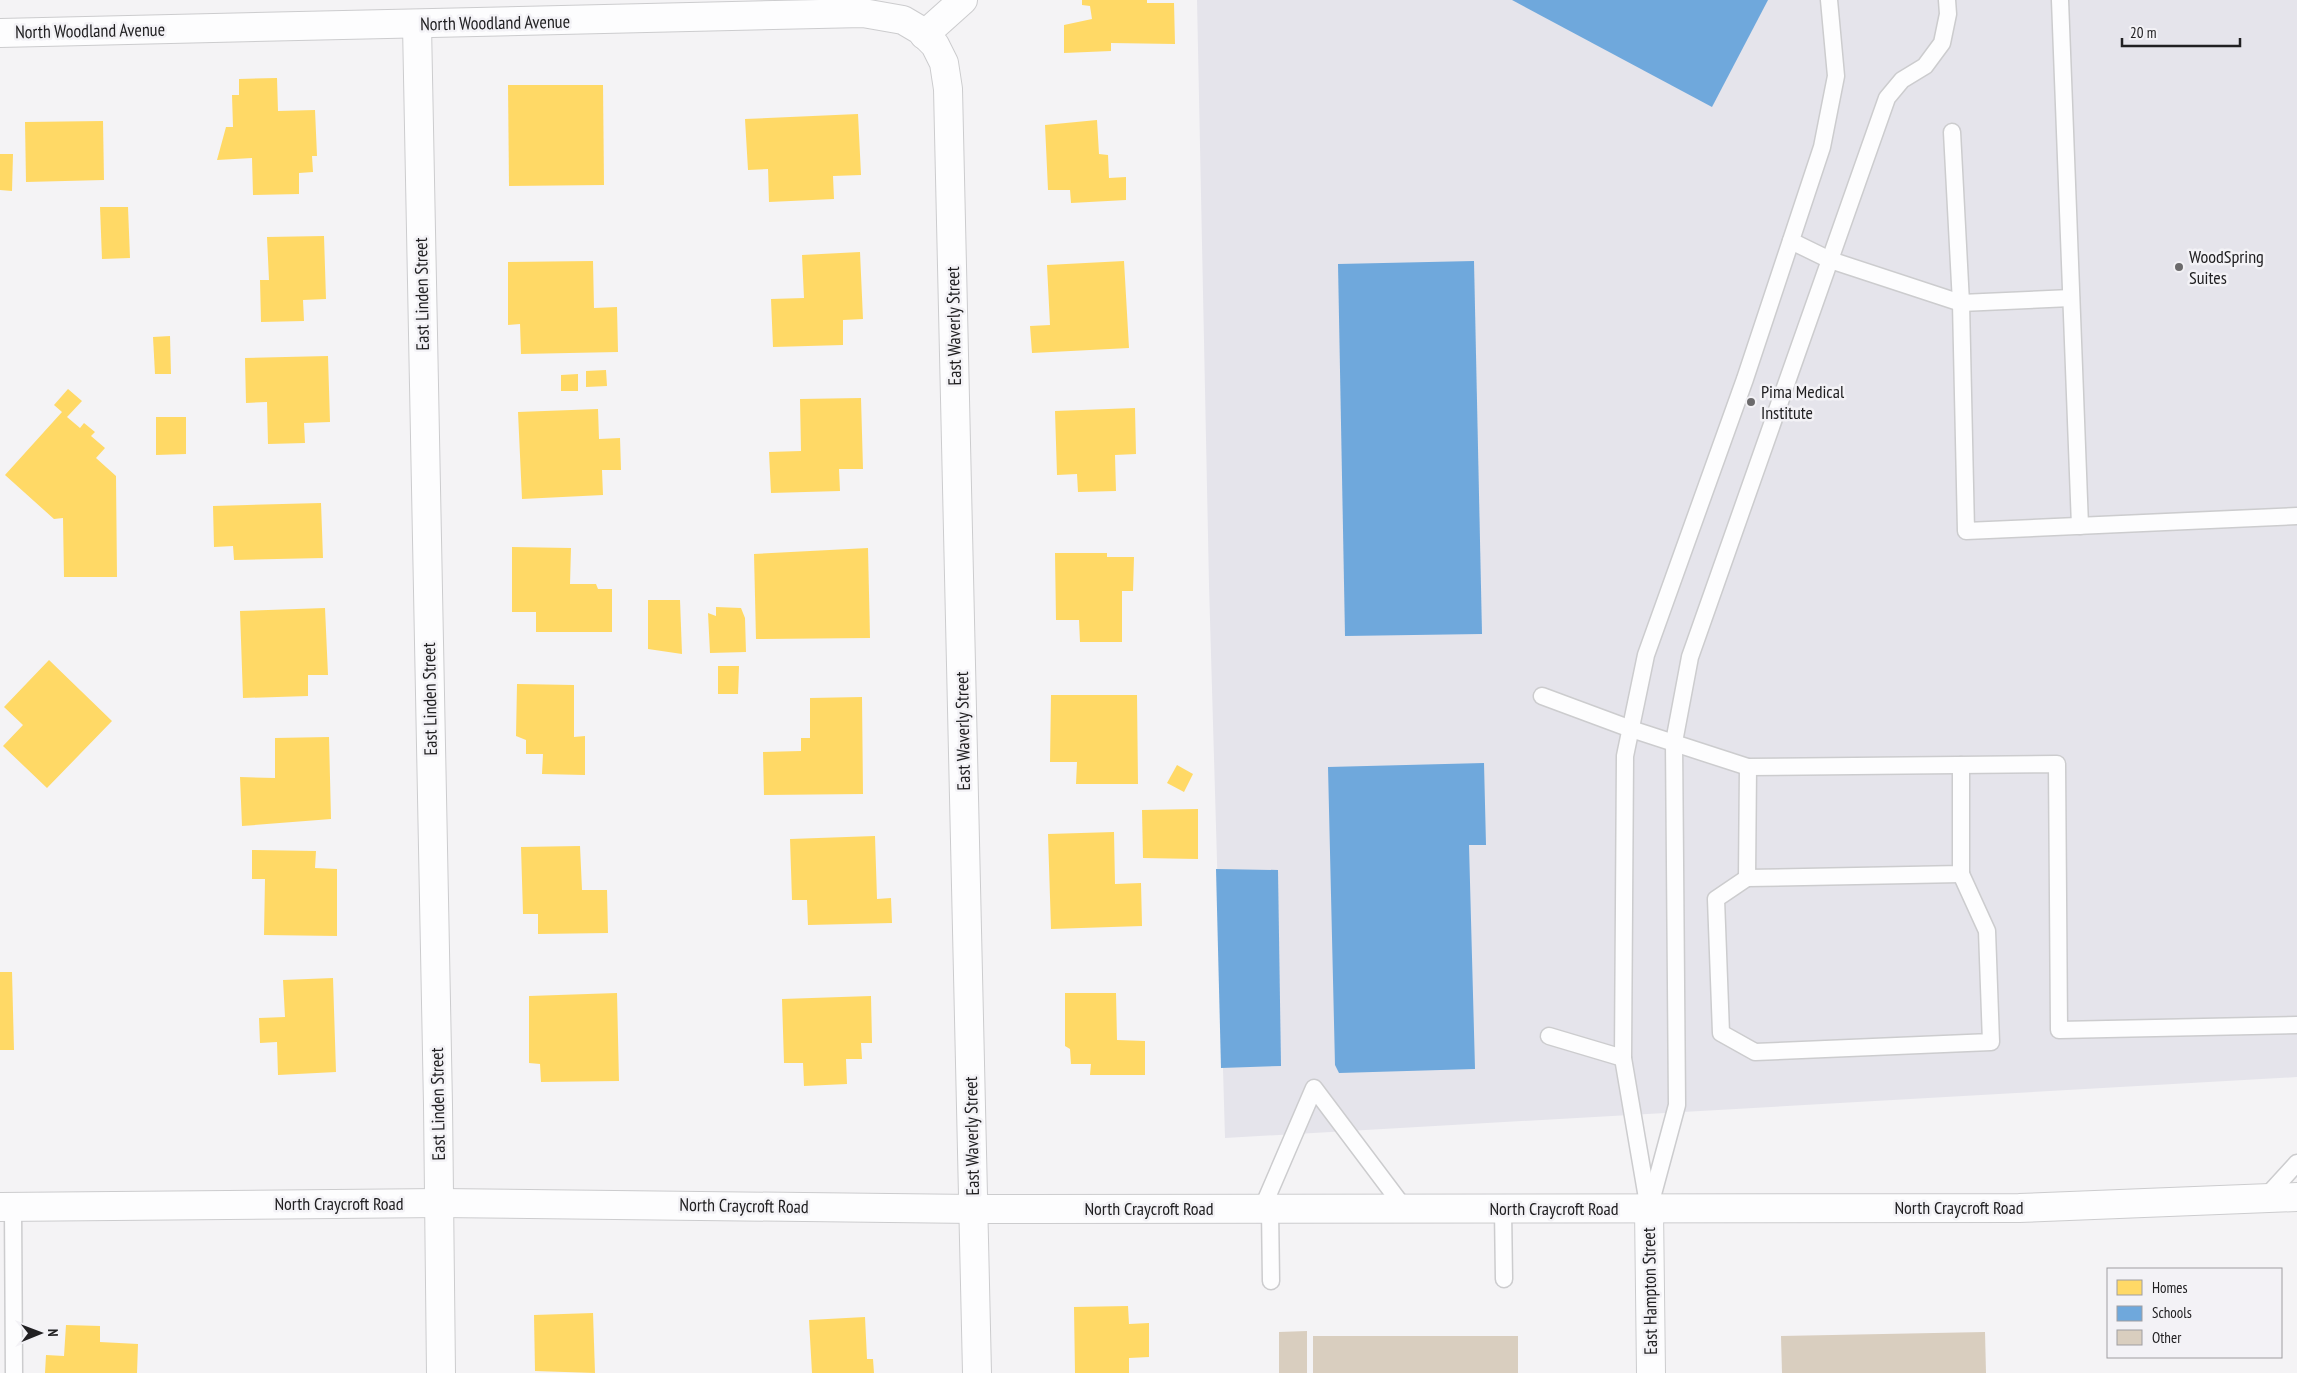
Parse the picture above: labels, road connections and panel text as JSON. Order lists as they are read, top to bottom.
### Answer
{
  "streets": {
    "street": [
      "North Woodland Avenue",
      "East Linden Street",
      "East Waverly Street",
      "North Craycroft Road",
      "East Hampton Street"
    ]
  },
  "crossings": [
    ["North Woodland Avenue", "East Linden Street"],
    ["North Woodland Avenue", "East Waverly Street"],
    ["East Linden Street", "North Craycroft Road"],
    ["East Waverly Street", "North Craycroft Road"],
    ["North Craycroft Road", "East Hampton Street"]
  ],
  "places": ["WoodSpring Suites", "Pima Medical Institute"],
  "legend": ["Homes", "Schools", "Other"],
  "scale_bar": "20 m",
  "north": "right"
}
